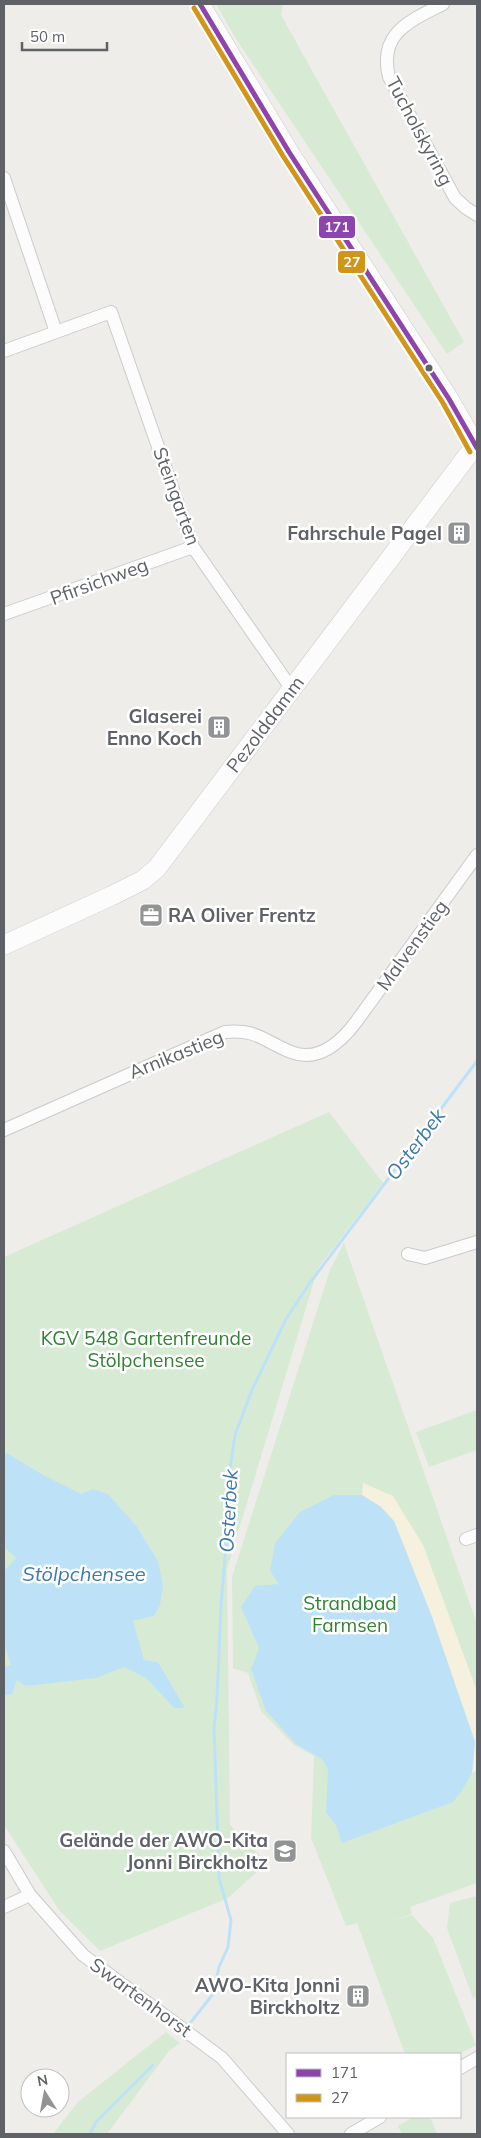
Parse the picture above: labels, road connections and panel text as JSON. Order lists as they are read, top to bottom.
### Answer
{
  "streets": {
    "street": [
      "Tucholskyring",
      "Steingarten",
      "Pfirsichweg",
      "Pezolddamm",
      "Malvenstieg",
      "Arnikastieg",
      "Swartenhorst"
    ]
  },
  "crossings": [
    ["Steingarten", "Pfirsichweg"],
    ["Steingarten", "Pezolddamm"],
    ["Malvenstieg", "Arnikastieg"]
  ],
  "water": ["Osterbek", "Stölpchensee"],
  "parks": ["KGV 548 Gartenfreunde Stölpchensee", "Strandbad Farmsen"],
  "places": {
    "building": ["Fahrschule Pagel", "Glaserei Enno Koch", "AWO-Kita Jonni Birckholtz"],
    "office": ["RA Oliver Frentz"],
    "school or university": ["Gelände der AWO-Kita Jonni Birckholtz"]
  },
  "lines": ["transit line 171", "transit line 27"],
  "legend": ["171", "27"],
  "scale_bar": "50 m",
  "north": "top"
}
